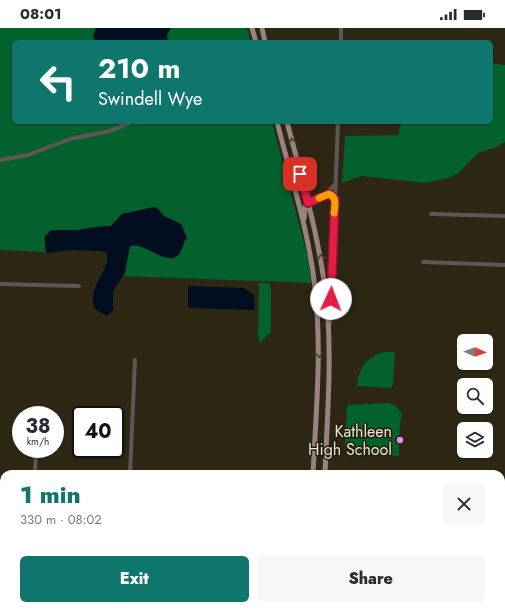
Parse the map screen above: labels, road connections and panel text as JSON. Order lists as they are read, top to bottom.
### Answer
{
  "places": ["Kathleen High School"],
  "north": "right",
  "page": {
    "status": "08:01",
    "turn": ["210 m", "Swindell Wye"],
    "speed": "38 km/h",
    "limit": "40",
    "heading": ["1 min", "330 m · 08:02"],
    "buttons": ["Exit", "Share"]
  }
}
